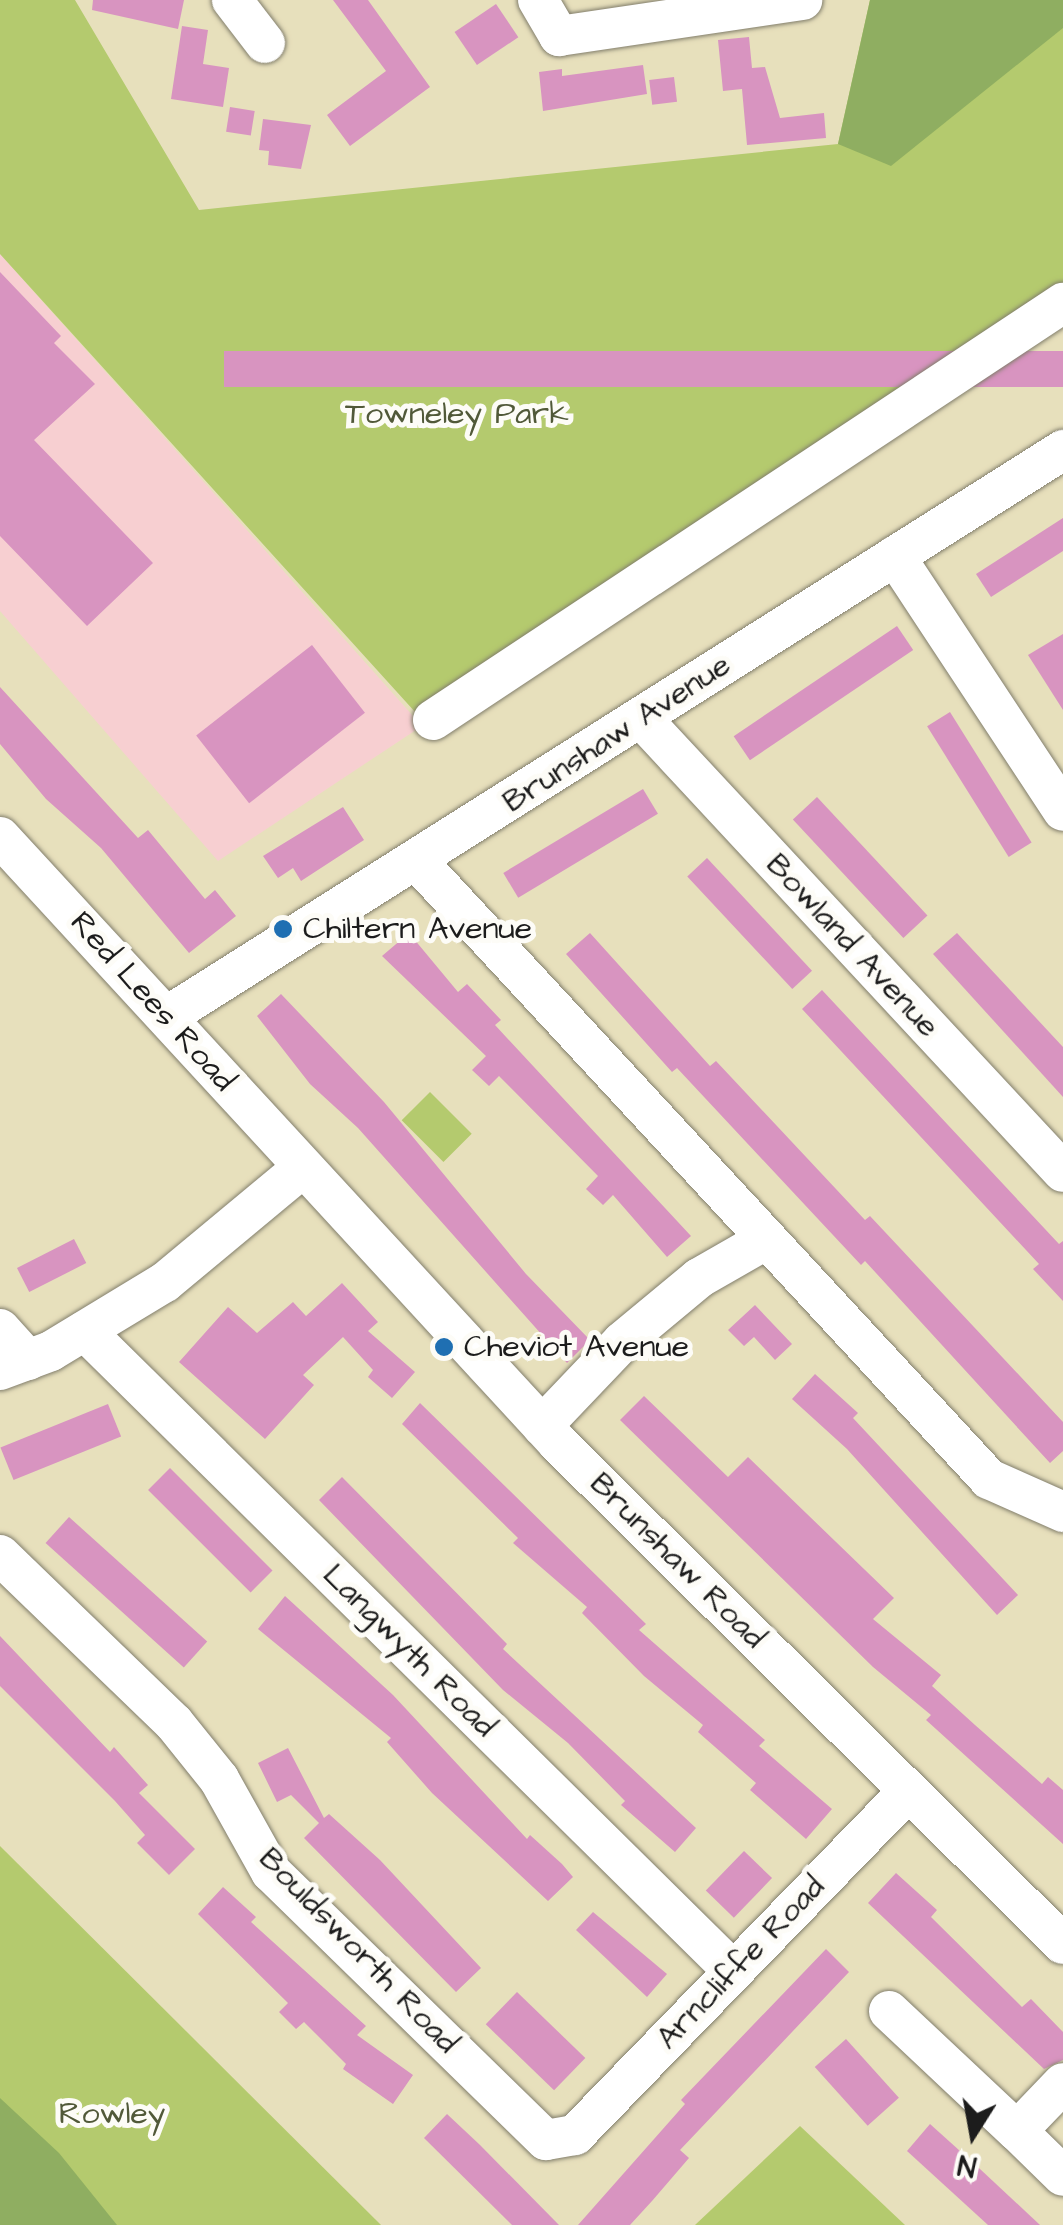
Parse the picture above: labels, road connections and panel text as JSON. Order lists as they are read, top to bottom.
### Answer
{
  "streets": {
    "street": [
      "Brunshaw Avenue",
      "Bowland Avenue",
      "Red Lees Road",
      "Brunshaw Road",
      "Langwyth Road",
      "Bouldsworth Road",
      "Arncliffe Road"
    ]
  },
  "crossings": [
    ["Brunshaw Avenue", "Bowland Avenue"],
    ["Brunshaw Avenue", "Red Lees Road"],
    ["Red Lees Road", "Brunshaw Road"],
    ["Brunshaw Road", "Arncliffe Road"],
    ["Langwyth Road", "Arncliffe Road"],
    ["Bouldsworth Road", "Arncliffe Road"]
  ],
  "parks": ["Towneley Park", "Rowley"],
  "places": ["Chiltern Avenue", "Cheviot Avenue"],
  "north": "bottom"
}
